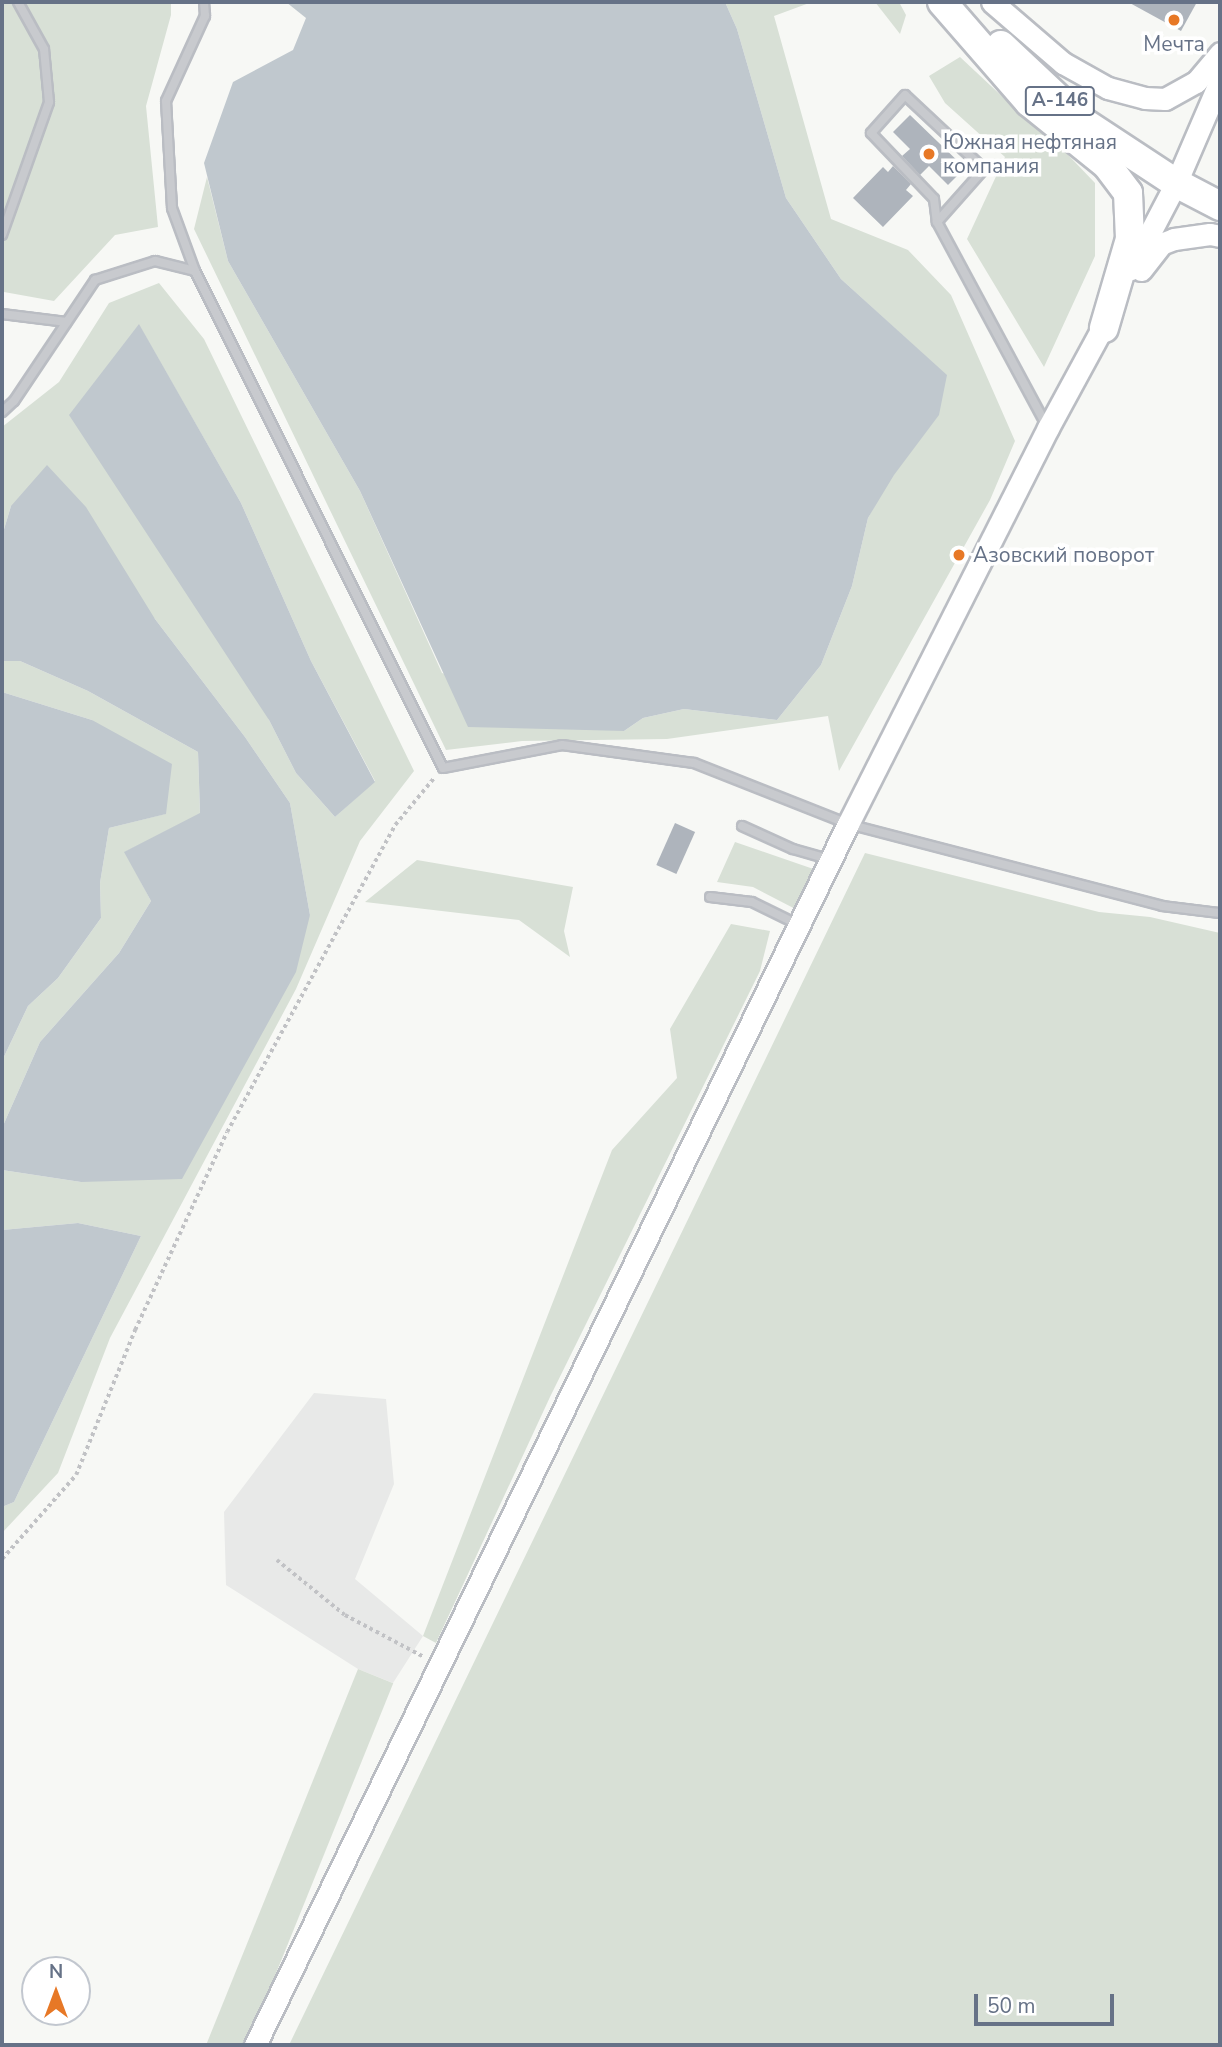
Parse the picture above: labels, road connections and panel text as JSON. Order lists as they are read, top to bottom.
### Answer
{
  "streets": {
    "highway": ["А-146"]
  },
  "places": ["Мечта", "Южная нефтяная компания", "Азовский поворот"],
  "scale_bar": "50 m",
  "north": "top"
}
